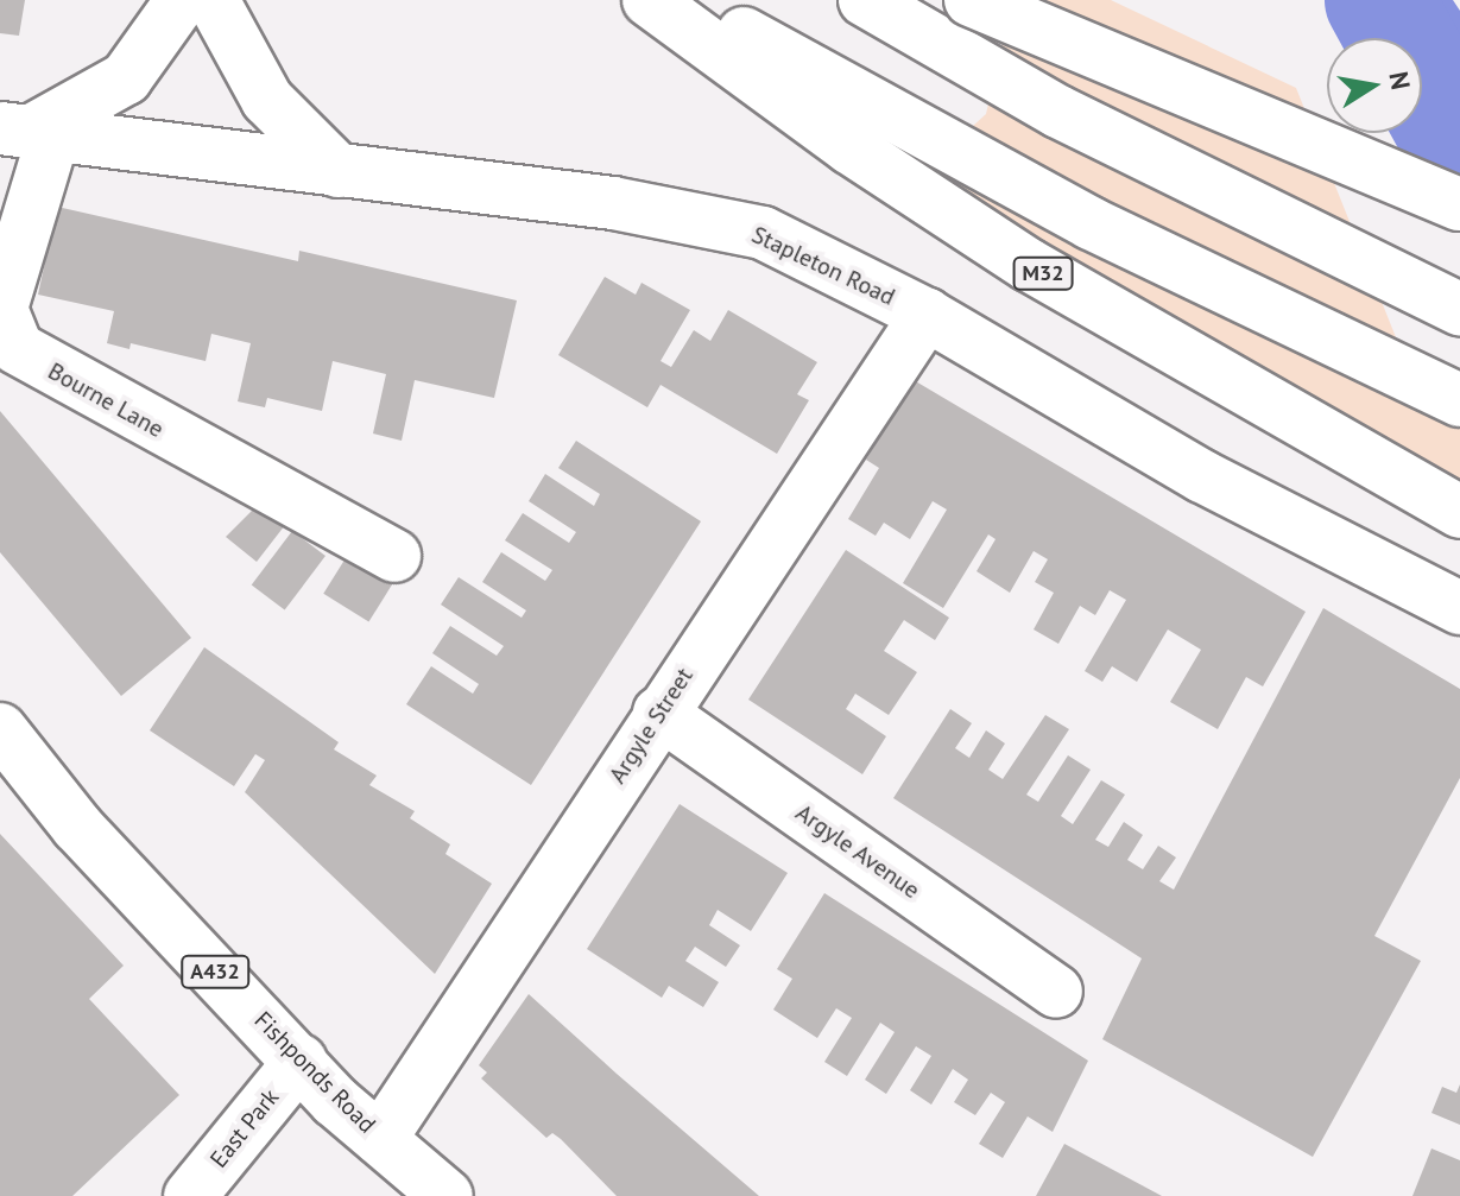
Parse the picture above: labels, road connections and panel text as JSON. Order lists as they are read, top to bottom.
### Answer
{
  "streets": {
    "main road": [
      "Stapleton Road",
      "M32",
      "Bourne Lane",
      "Argyle Street",
      "Argyle Avenue",
      "A432",
      "Fishponds Road",
      "East Park"
    ]
  },
  "crossings": [
    ["Stapleton Road", "Bourne Lane"],
    ["Stapleton Road", "Argyle Street"],
    ["Argyle Street", "Argyle Avenue"],
    ["Argyle Street", "Fishponds Road"],
    ["Fishponds Road", "East Park"]
  ],
  "north": "right"
}
